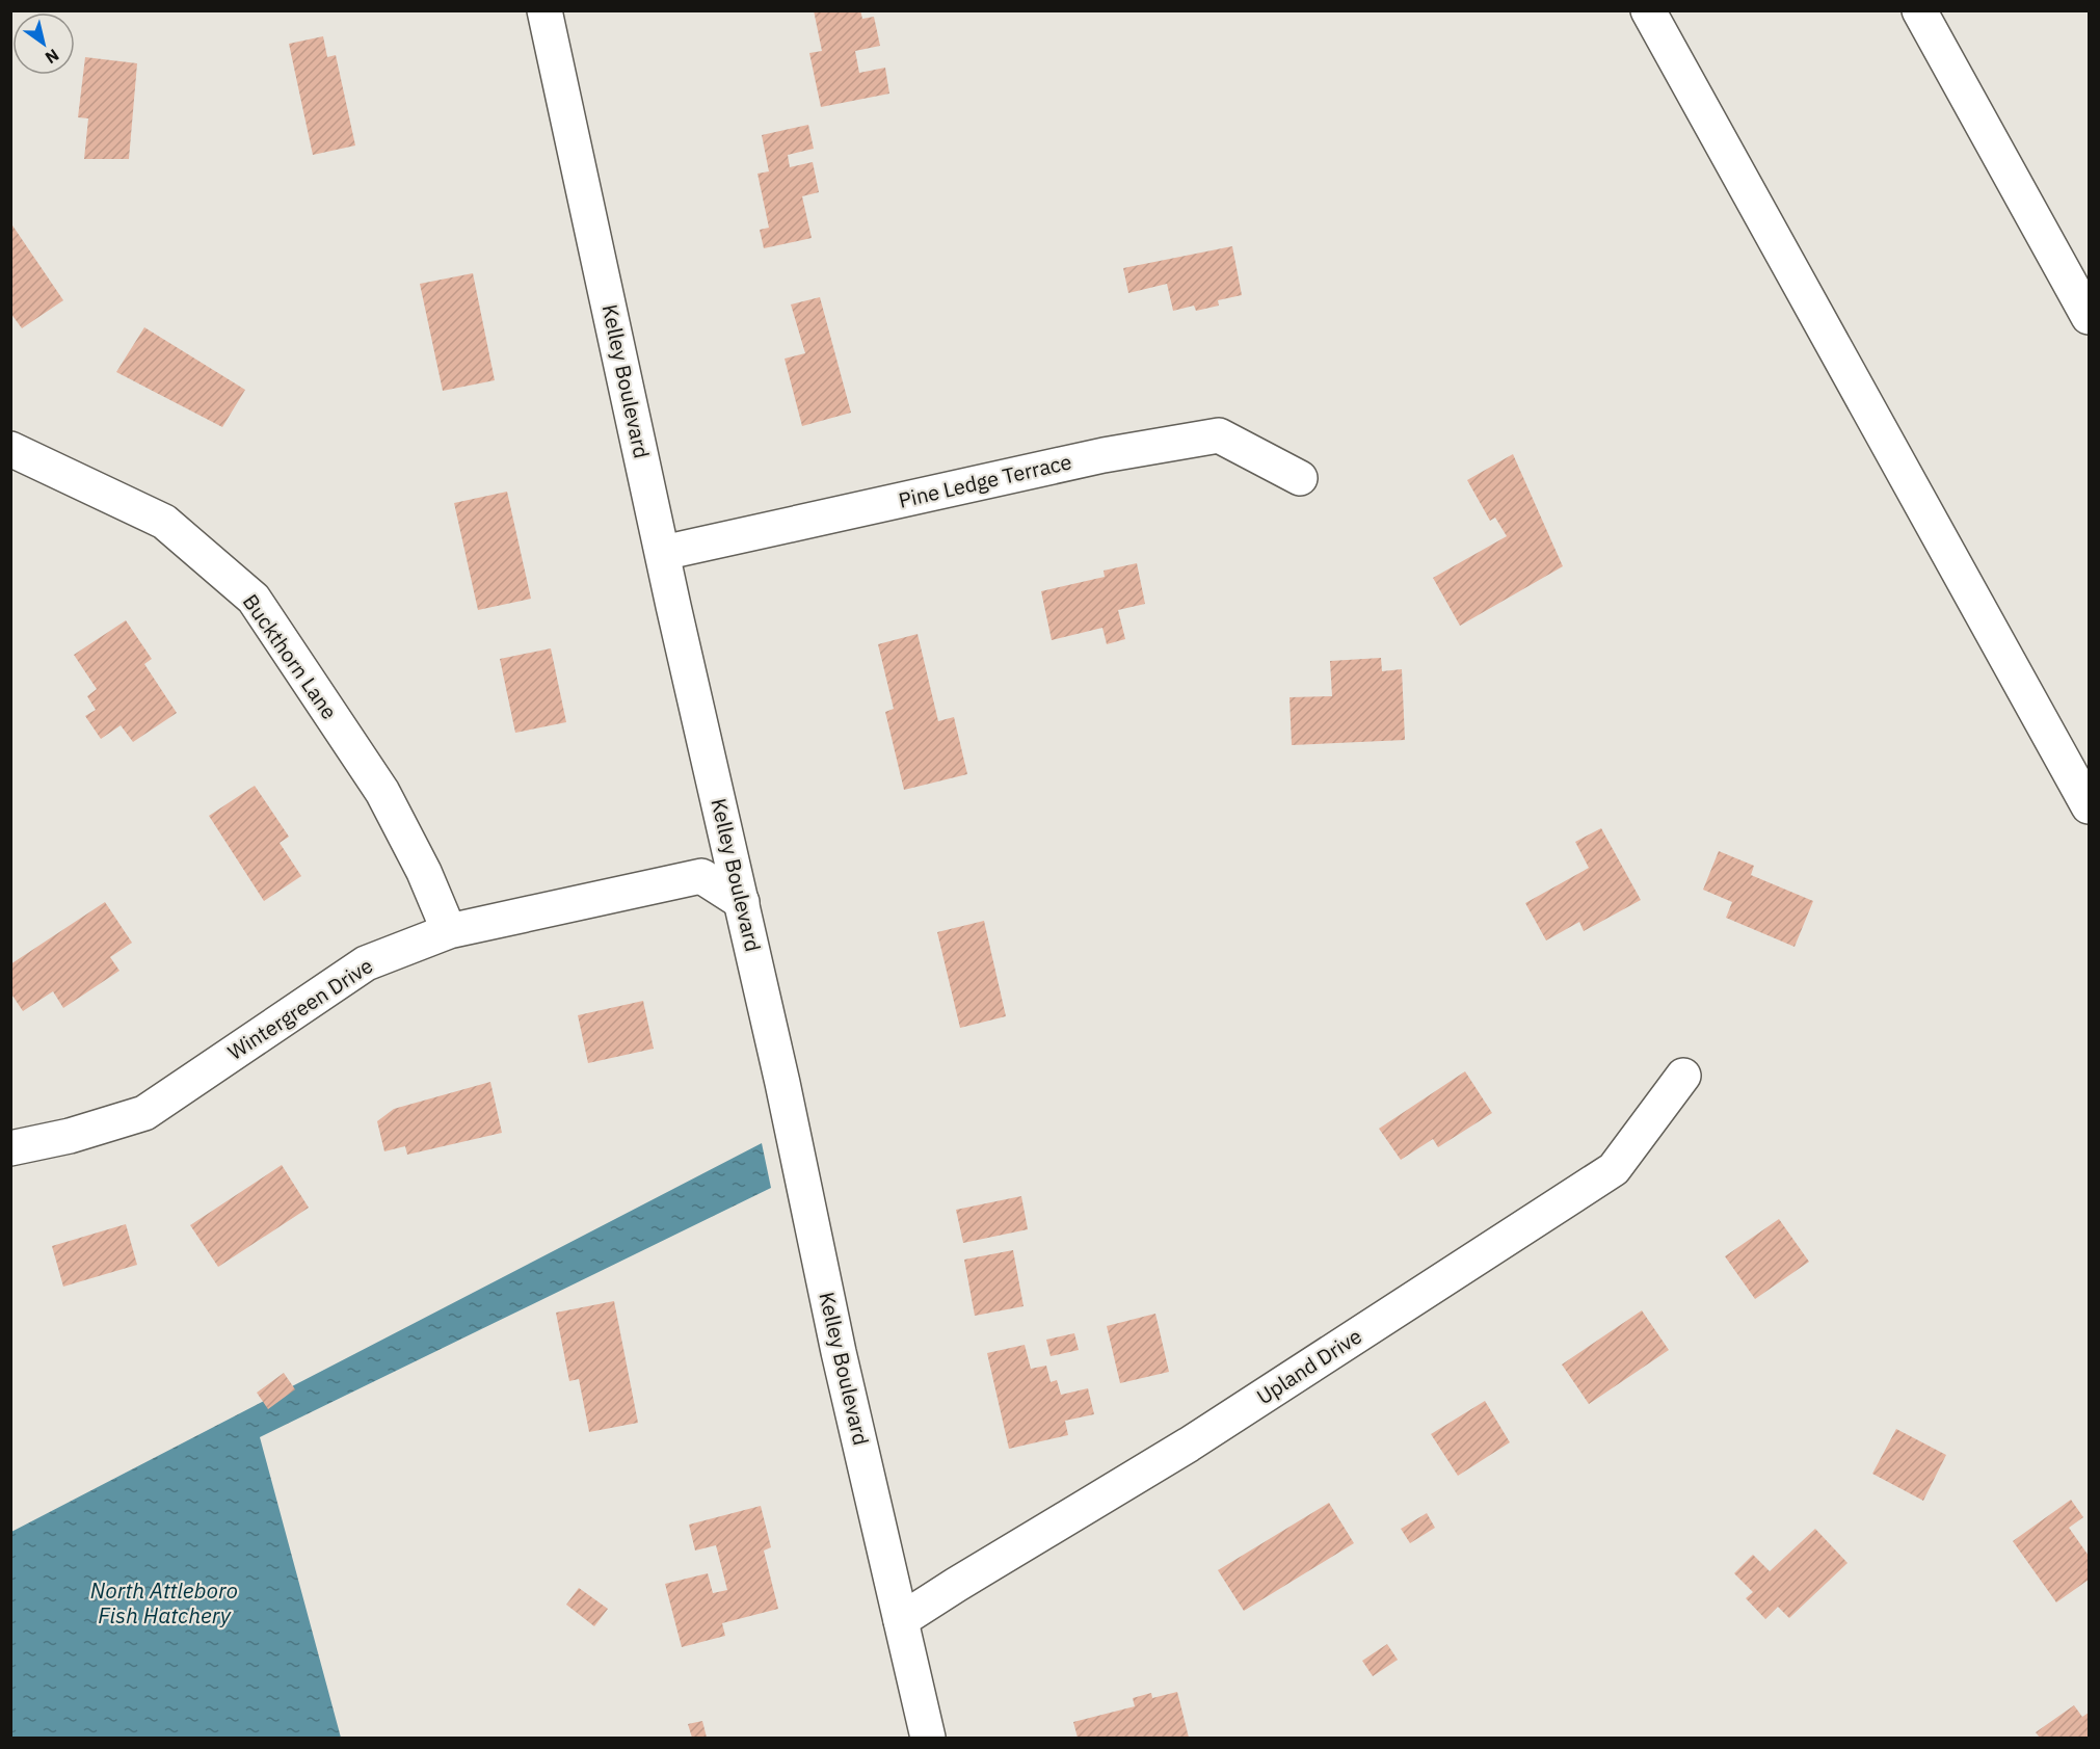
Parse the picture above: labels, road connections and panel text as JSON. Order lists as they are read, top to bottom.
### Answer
{
  "streets": {
    "main road": [
      "Kelley Boulevard",
      "Pine Ledge Terrace",
      "Buckthorn Lane",
      "Wintergreen Drive",
      "Upland Drive"
    ]
  },
  "crossings": [
    ["Kelley Boulevard", "Pine Ledge Terrace"],
    ["Kelley Boulevard", "Wintergreen Drive"],
    ["Kelley Boulevard", "Upland Drive"],
    ["Buckthorn Lane", "Wintergreen Drive"]
  ],
  "water": ["North Attleboro Fish Hatchery"],
  "north": "bottom right"
}
